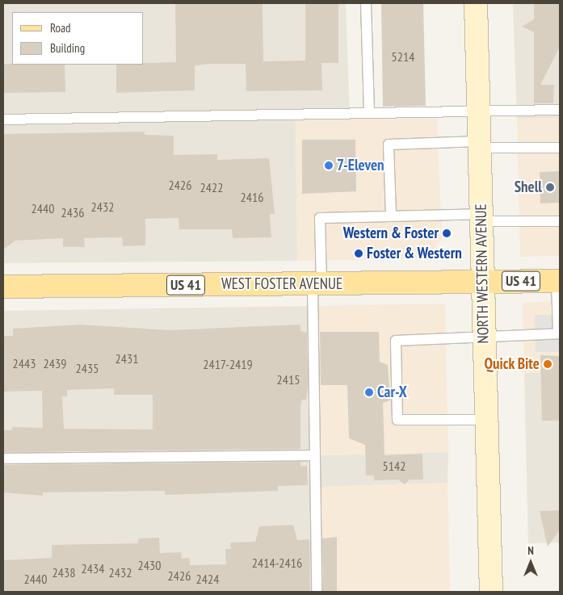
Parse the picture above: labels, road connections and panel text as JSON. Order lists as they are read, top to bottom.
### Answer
{
  "streets": {
    "main road": ["NORTH WESTERN AVENUE", "US 41", "WEST FOSTER AVENUE"]
  },
  "crossings": [
    ["NORTH WESTERN AVENUE", "WEST FOSTER AVENUE"]
  ],
  "places": [
    "7-Eleven",
    "Shell",
    "Western & Foster",
    "Foster & Western",
    "Quick Bite",
    "Car-X"
  ],
  "house_numbers": [
    "5214",
    "2426",
    "2422",
    "2416",
    "2432",
    "2440",
    "2436",
    "2431",
    "2443",
    "2439",
    "2417-2419",
    "2435",
    "2415",
    "5142",
    "2414-2416",
    "2430",
    "2434",
    "2438",
    "2432",
    "2426",
    "2440",
    "2424"
  ],
  "legend": ["Road", "Building"],
  "north": "top"
}
